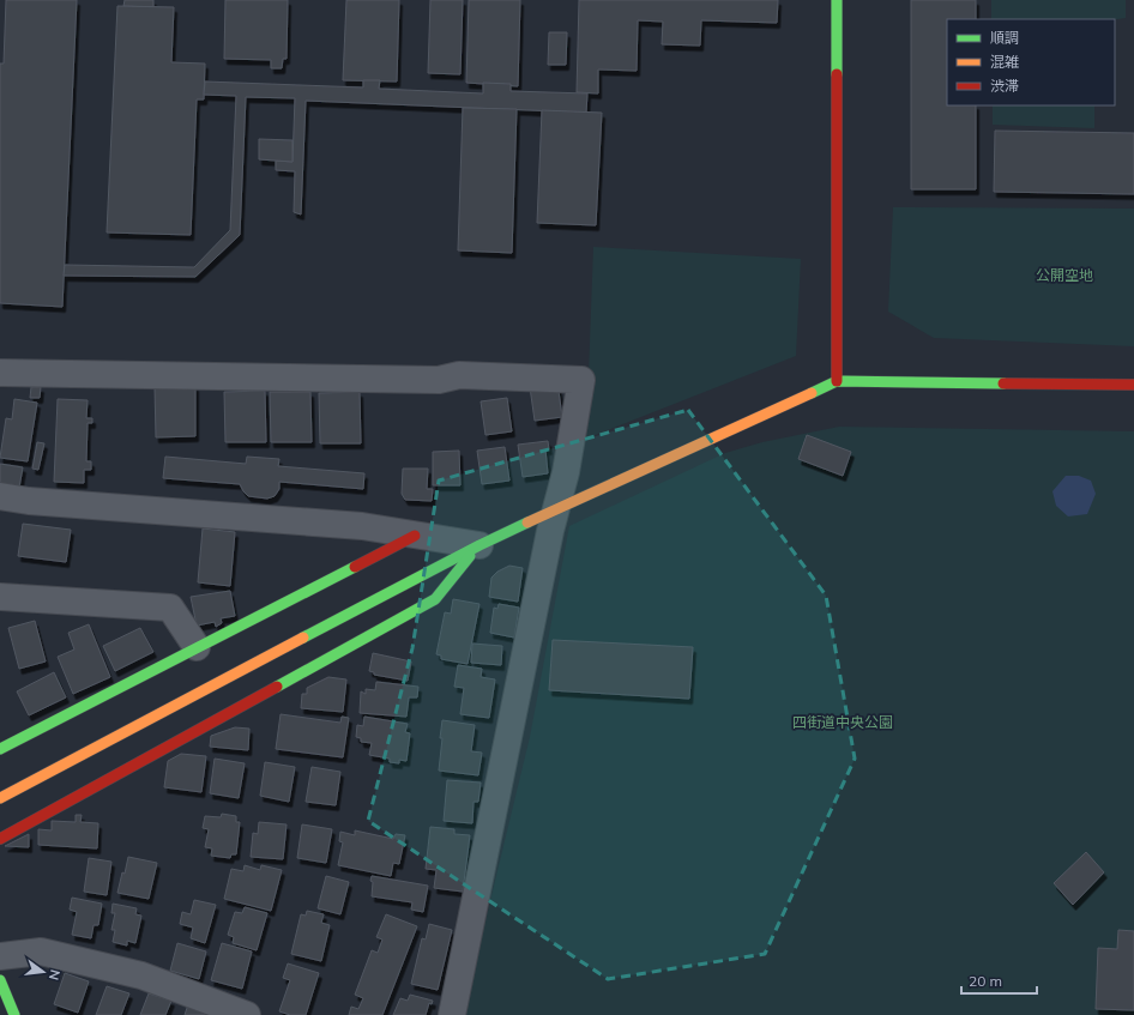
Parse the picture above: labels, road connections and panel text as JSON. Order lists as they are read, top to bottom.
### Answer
{
  "parks": ["公開空地", "四街道中央公園"],
  "legend": ["順調", "混雑", "渋滞"],
  "scale_bar": "20 m",
  "north": "right"
}
